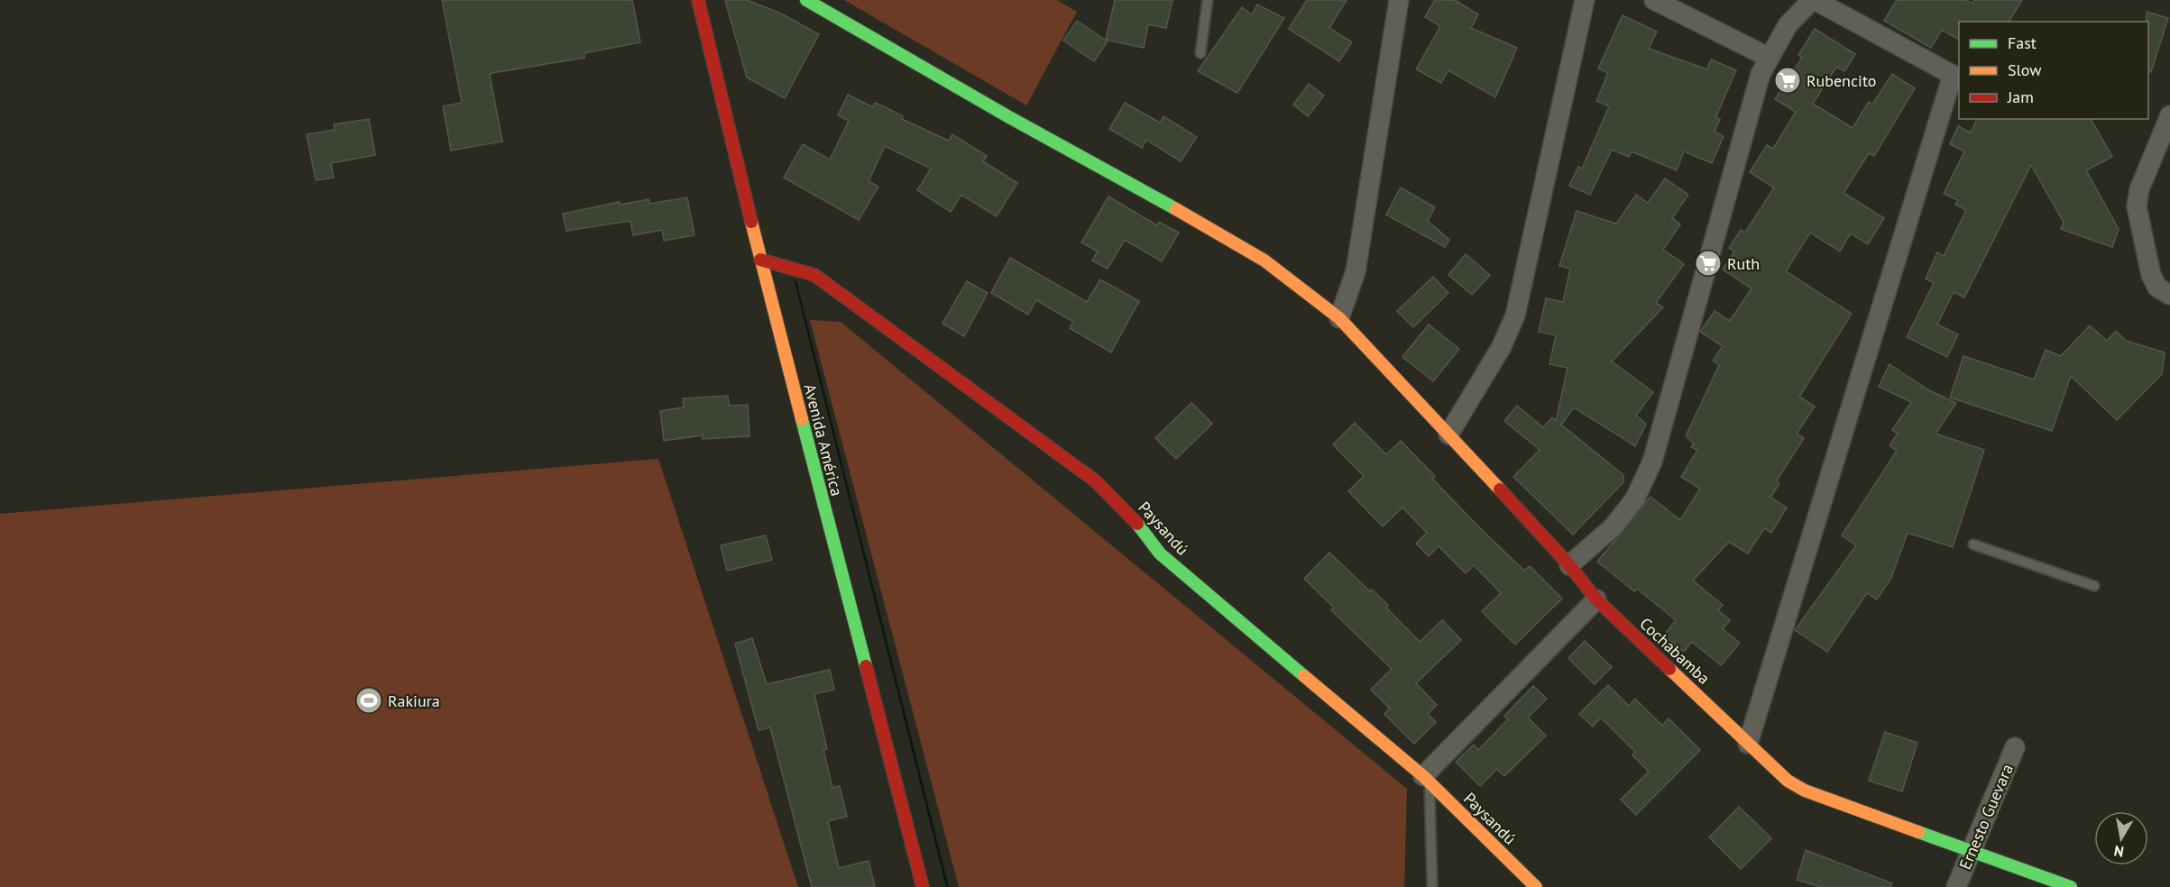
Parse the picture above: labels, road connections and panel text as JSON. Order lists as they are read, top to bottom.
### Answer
{
  "streets": {
    "street": [
      "Avenida América",
      "Paysandú",
      "Cochabamba",
      "Ernesto Guevara"
    ]
  },
  "crossings": [
    ["Avenida América", "Paysandú"],
    ["Cochabamba", "Ernesto Guevara"]
  ],
  "places": {
    "supermarket": ["Rubencito", "Ruth"],
    "sports": ["Rakiura"]
  },
  "legend": ["Fast", "Slow", "Jam"],
  "north": "bottom"
}
